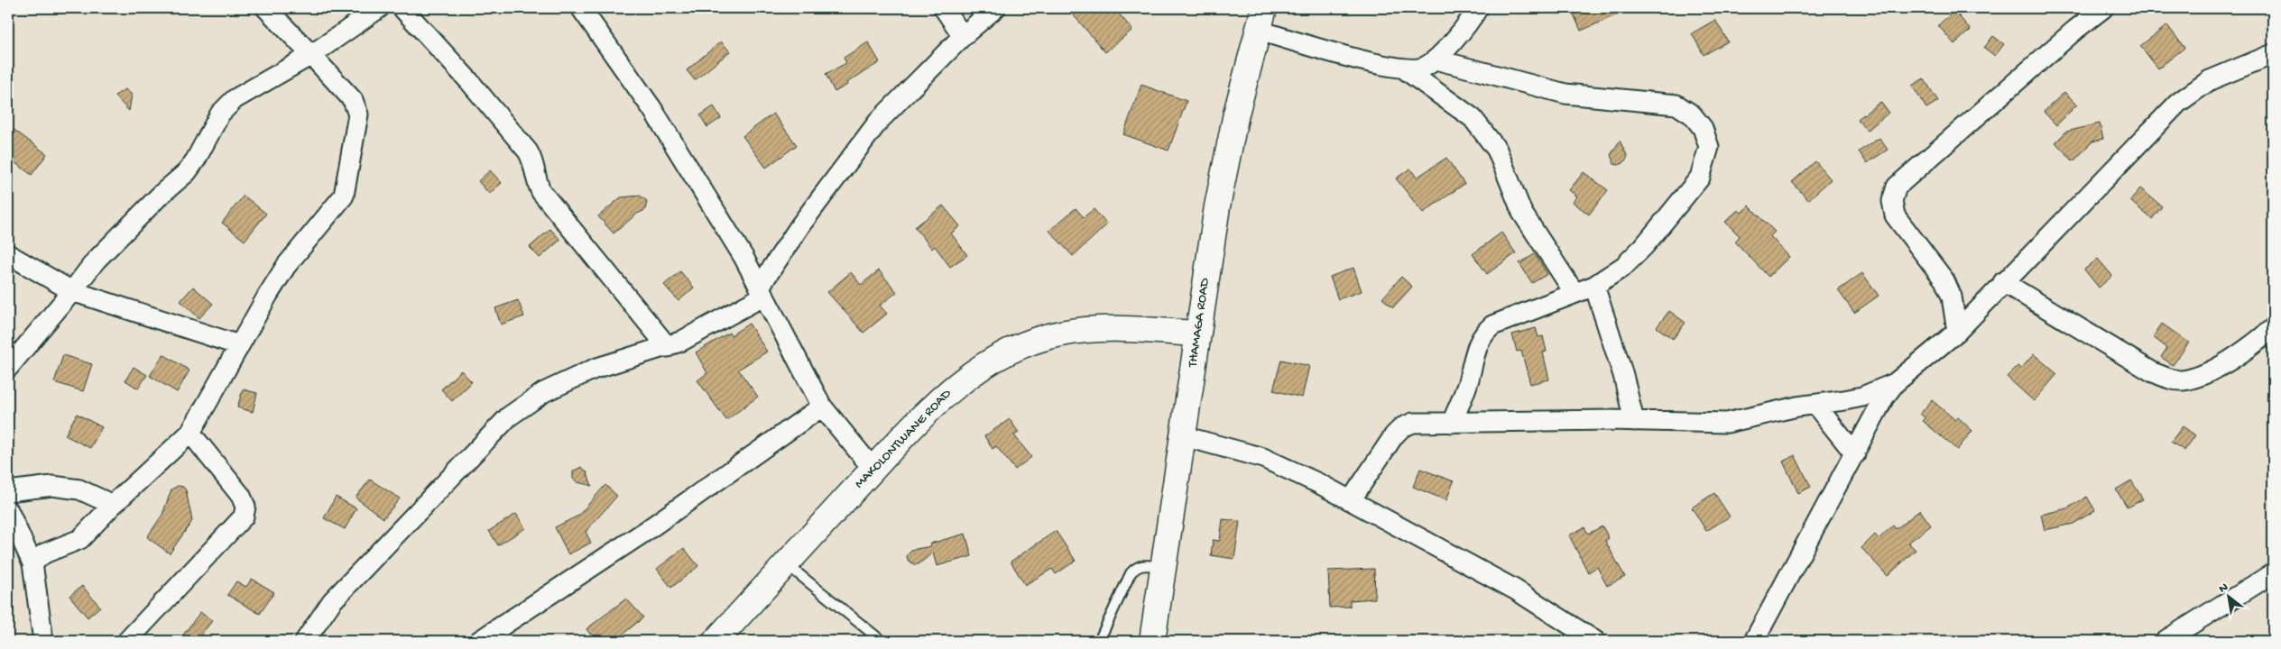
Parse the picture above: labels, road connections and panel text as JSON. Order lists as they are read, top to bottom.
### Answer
{
  "streets": {
    "main road": ["THAMAGA ROAD", "MAKOLONTWANE ROAD"]
  },
  "crossings": [
    ["THAMAGA ROAD", "MAKOLONTWANE ROAD"]
  ],
  "north": "top left"
}
